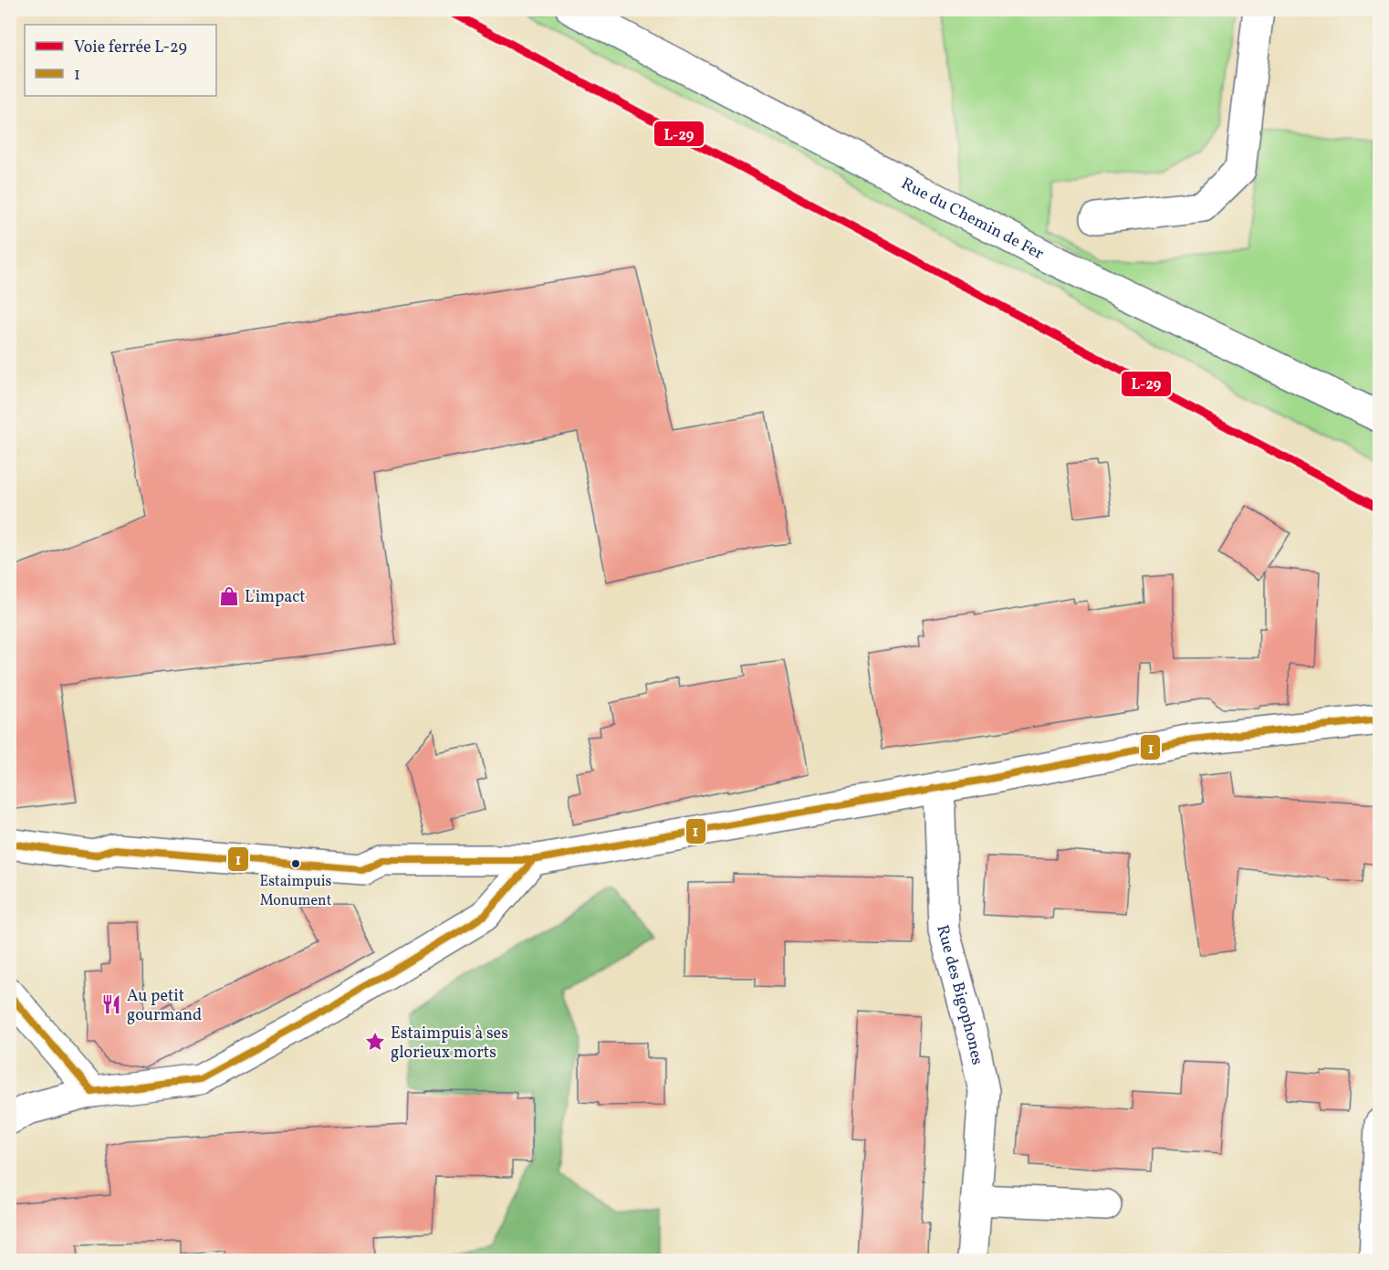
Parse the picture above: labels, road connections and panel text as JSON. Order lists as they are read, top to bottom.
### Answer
{
  "streets": {
    "street": ["Rue du Chemin de Fer", "Rue des Bigophones"]
  },
  "places": {
    "shop": ["L'impact"],
    "other": ["Estaimpuis Monument"],
    "restaurant": ["Au petit gourmand"],
    "place": ["Estaimpuis à ses glorieux morts"]
  },
  "lines": ["rail line L-29", "transit line 1"],
  "legend": ["Voie ferrée L-29", "1"]
}
